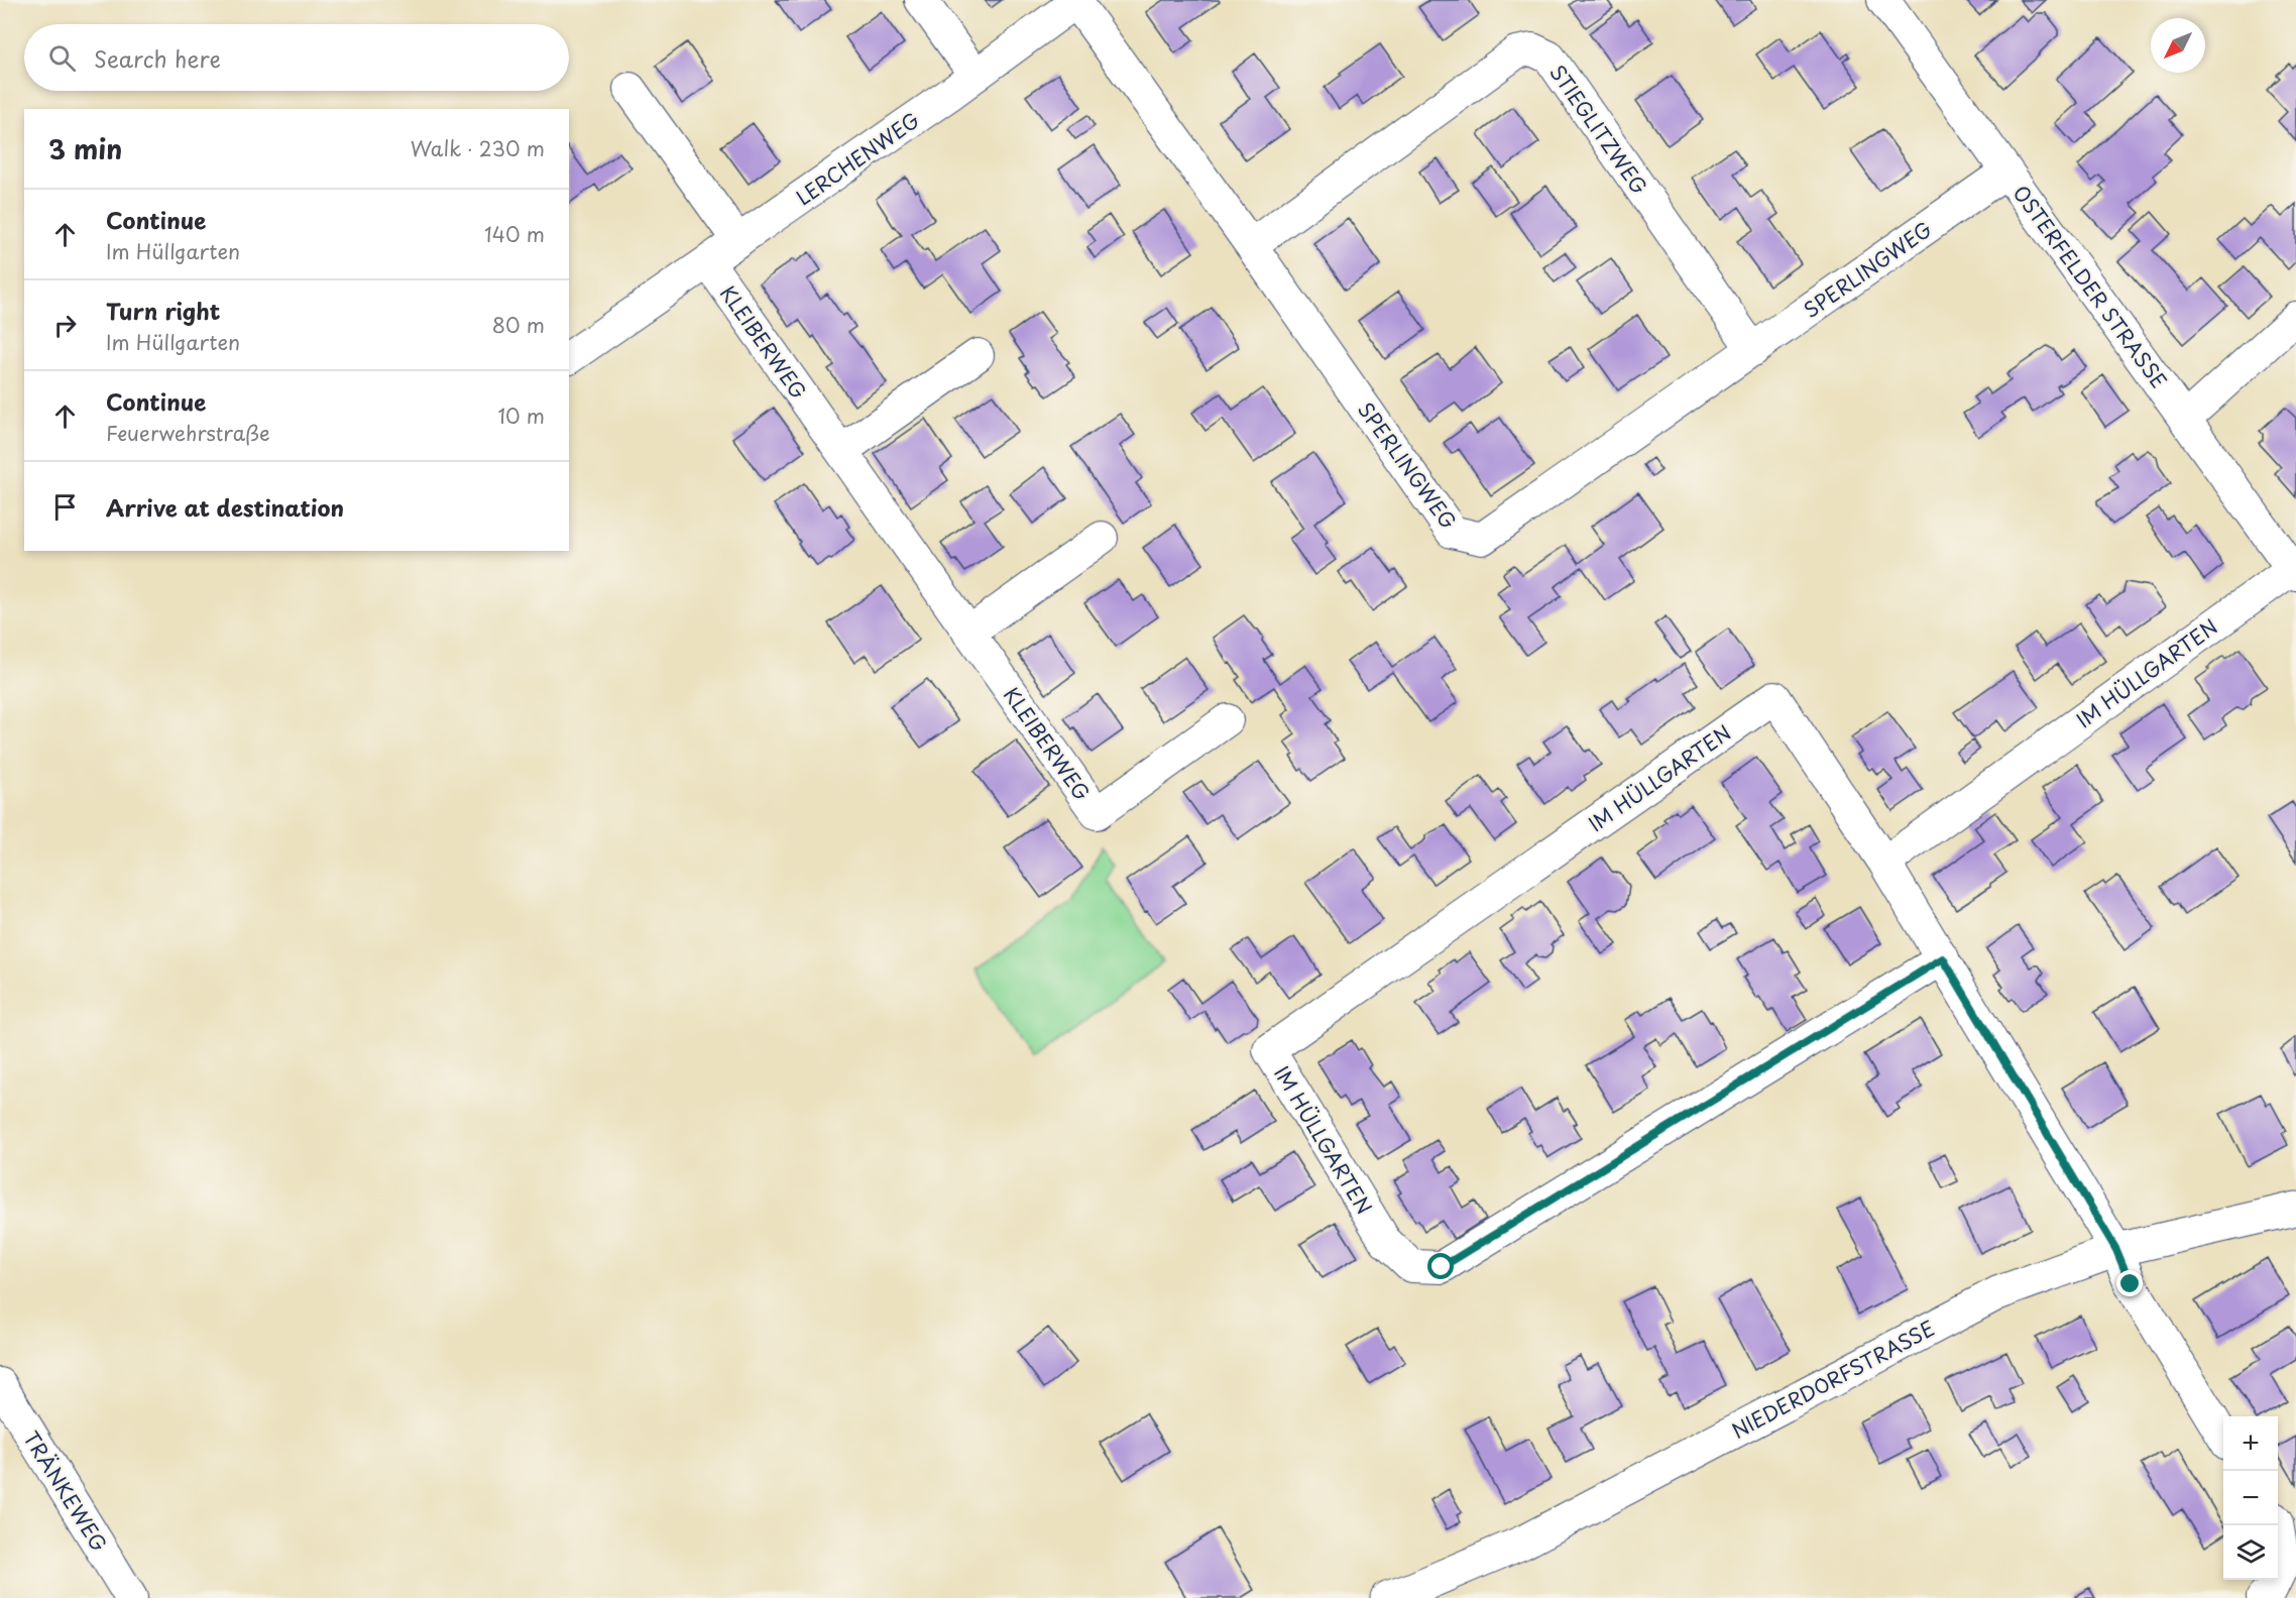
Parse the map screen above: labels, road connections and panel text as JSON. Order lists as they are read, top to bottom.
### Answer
{
  "streets": {
    "main road": ["NIEDERDORFSTRASSE"],
    "street": [
      "STIEGLITZWEG",
      "LERCHENWEG",
      "SPERLINGWEG",
      "OSTERFELDER STRASSE",
      "KLEIBERWEG",
      "IM HÜLLGARTEN",
      "TRÄNKEWEG"
    ]
  },
  "crossings": [
    ["STIEGLITZWEG", "SPERLINGWEG"],
    ["LERCHENWEG", "SPERLINGWEG"],
    ["LERCHENWEG", "KLEIBERWEG"],
    ["SPERLINGWEG", "OSTERFELDER STRASSE"],
    ["OSTERFELDER STRASSE", "IM HÜLLGARTEN"],
    ["IM HÜLLGARTEN", "NIEDERDORFSTRASSE"]
  ],
  "north": "bottom left",
  "page": {
    "search": "Search here",
    "heading": ["3 min", "Walk · 230 m"],
    "list": [
      ["Continue", "Im Hüllgarten", "140 m"],
      ["Turn right", "Im Hüllgarten", "80 m"],
      ["Continue", "Feuerwehrstraße", "10 m"],
      "Arrive at destination"
    ],
    "map_buttons": ["+", "−"]
  }
}
